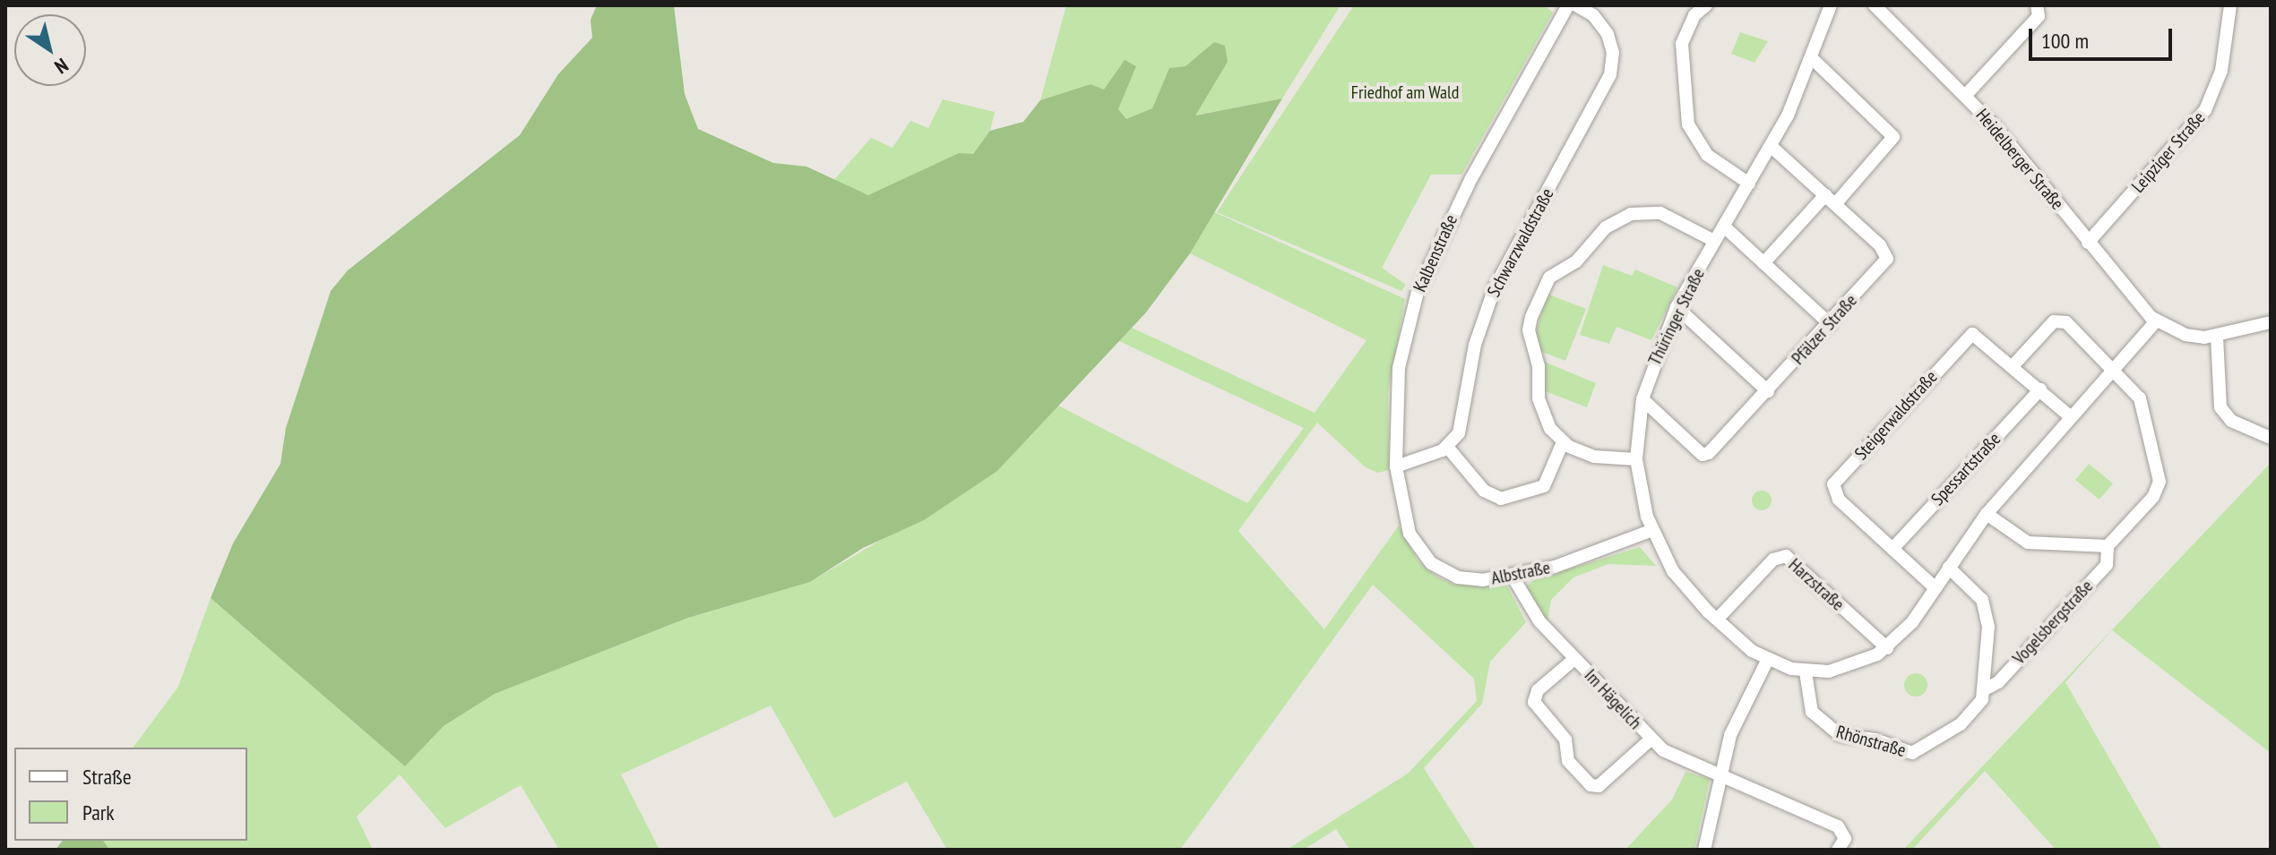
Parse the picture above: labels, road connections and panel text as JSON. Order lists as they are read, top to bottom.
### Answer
{
  "streets": {
    "street": [
      "Leipziger Straße",
      "Heidelberger Straße",
      "Schwarzwaldstraße",
      "Kalbenstraße",
      "Thüringer Straße",
      "Pfälzer Straße",
      "Steigerwaldstraße",
      "Spessartstraße",
      "Albstraße",
      "Harzstraße",
      "Vogelsbergstraße",
      "Im Hägelich",
      "Rhönstraße"
    ]
  },
  "crossings": [
    ["Leipziger Straße", "Heidelberger Straße"],
    ["Heidelberger Straße", "Thüringer Straße"],
    ["Kalbenstraße", "Albstraße"],
    ["Thüringer Straße", "Pfälzer Straße"],
    ["Thüringer Straße", "Steigerwaldstraße"],
    ["Thüringer Straße", "Albstraße"],
    ["Thüringer Straße", "Harzstraße"],
    ["Thüringer Straße", "Rhönstraße"],
    ["Steigerwaldstraße", "Spessartstraße"],
    ["Albstraße", "Im Hägelich"],
    ["Vogelsbergstraße", "Rhönstraße"]
  ],
  "parks": ["Friedhof am Wald"],
  "legend": ["Straße", "Park"],
  "scale_bar": "100 m",
  "north": "bottom right"
}
